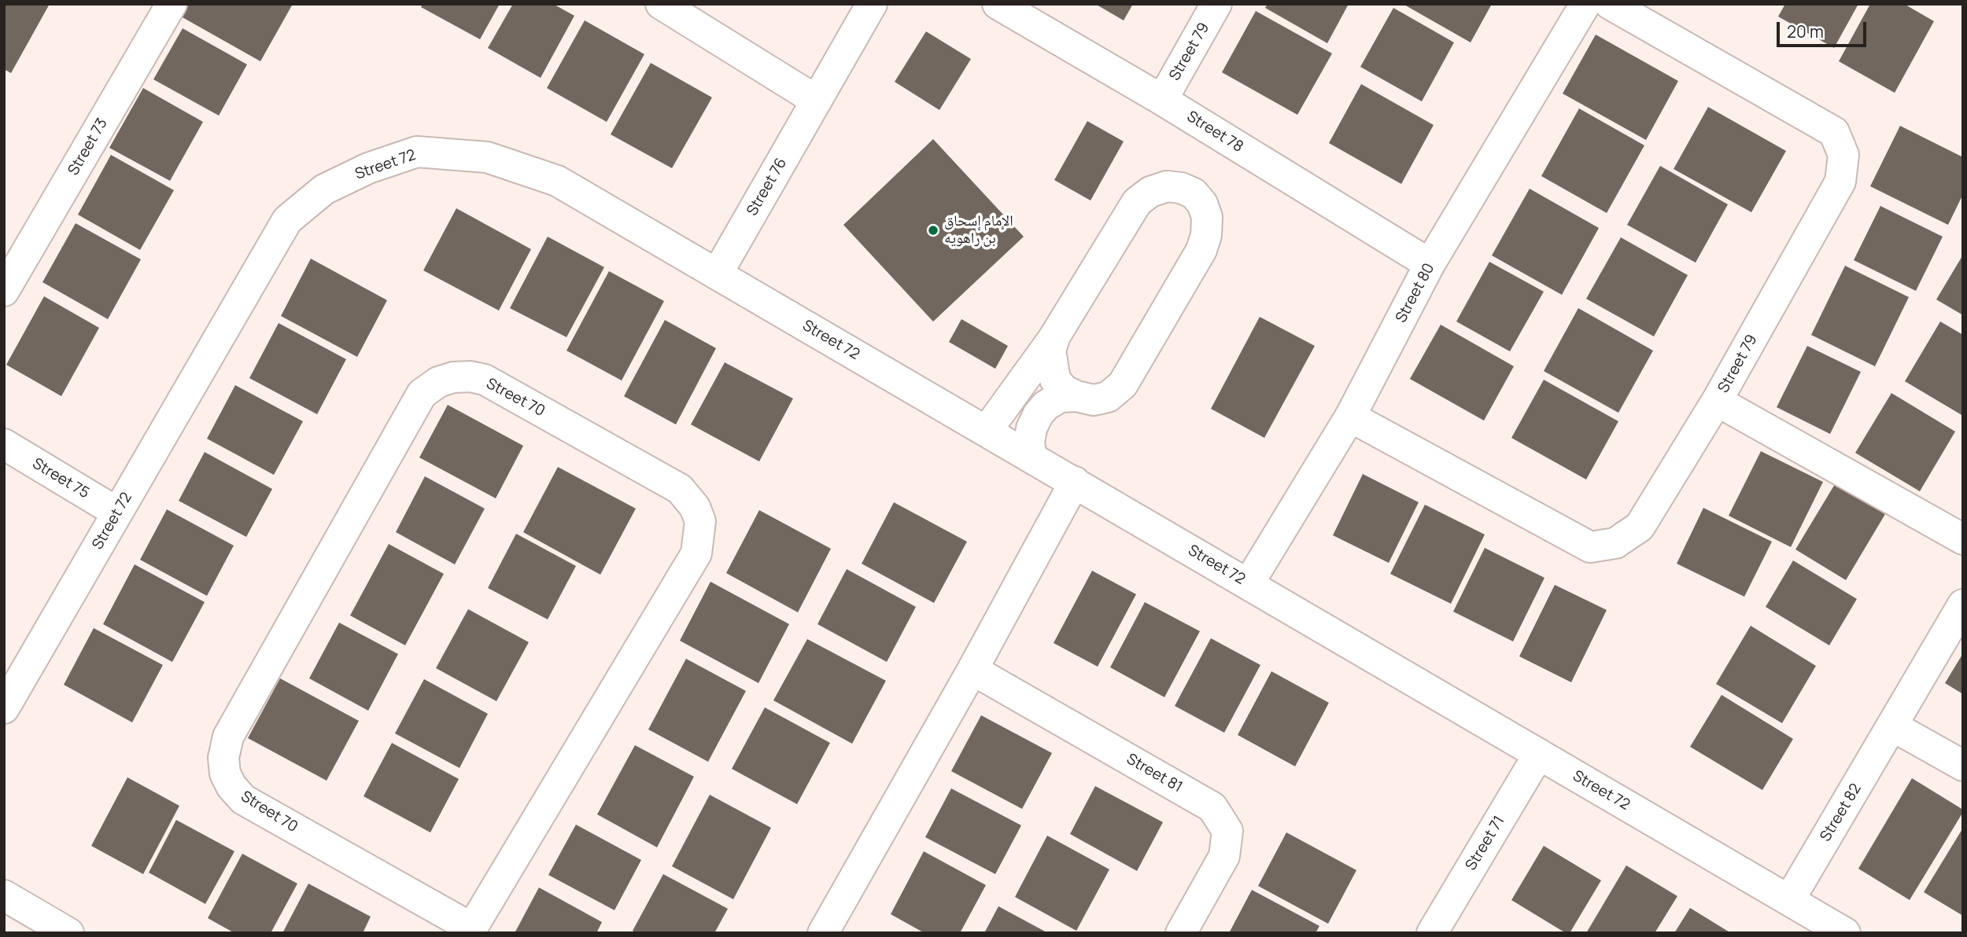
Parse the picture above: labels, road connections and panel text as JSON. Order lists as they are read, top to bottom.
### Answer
{
  "streets": {
    "street": [
      "Street 79",
      "Street 78",
      "Street 73",
      "Street 72",
      "Street 76",
      "Street 80",
      "Street 70",
      "Street 75",
      "Street 81",
      "Street 82",
      "Street 71"
    ]
  },
  "crossings": [
    ["Street 79", "Street 78"],
    ["Street 79", "Street 80"],
    ["Street 78", "Street 80"],
    ["Street 72", "Street 76"],
    ["Street 72", "Street 80"],
    ["Street 72", "Street 75"],
    ["Street 72", "Street 82"],
    ["Street 72", "Street 71"]
  ],
  "places": ["الإمام إسحاق بن راهويه"],
  "scale_bar": "20 m"
}
